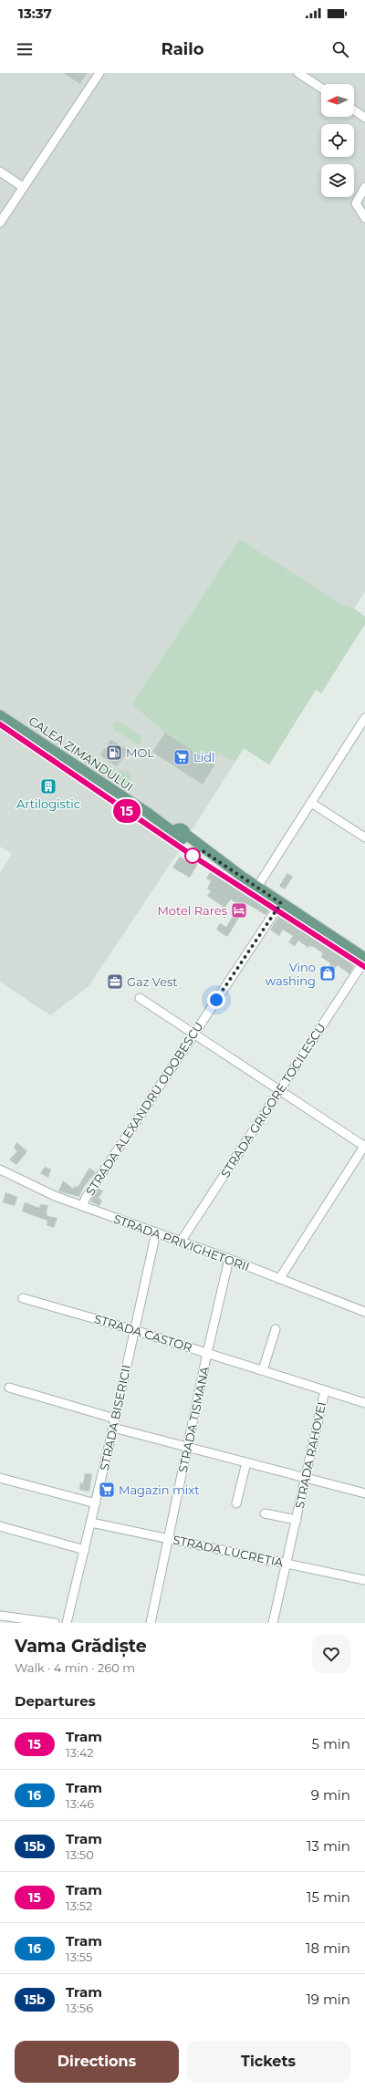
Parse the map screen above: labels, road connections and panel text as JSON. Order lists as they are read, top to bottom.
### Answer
{
  "streets": {
    "main road": ["CALEA ZIMANDULUI"],
    "street": [
      "STRADA GRIGORE TOCILESCU",
      "STRADA ALEXANDRU ODOBESCU",
      "STRADA PRIVIGHETORII",
      "STRADA CASTOR",
      "STRADA BISERICII",
      "STRADA TISMANA",
      "STRADA RAHOVEI",
      "STRADA LUCREȚIA"
    ]
  },
  "crossings": [
    ["CALEA ZIMANDULUI", "STRADA GRIGORE TOCILESCU"],
    ["CALEA ZIMANDULUI", "STRADA ALEXANDRU ODOBESCU"],
    ["STRADA GRIGORE TOCILESCU", "STRADA PRIVIGHETORII"],
    ["STRADA ALEXANDRU ODOBESCU", "STRADA PRIVIGHETORII"],
    ["STRADA PRIVIGHETORII", "STRADA BISERICII"],
    ["STRADA PRIVIGHETORII", "STRADA TISMANA"],
    ["STRADA CASTOR", "STRADA BISERICII"],
    ["STRADA CASTOR", "STRADA TISMANA"],
    ["STRADA CASTOR", "STRADA RAHOVEI"],
    ["STRADA BISERICII", "STRADA LUCREȚIA"],
    ["STRADA TISMANA", "STRADA LUCREȚIA"],
    ["STRADA RAHOVEI", "STRADA LUCREȚIA"]
  ],
  "places": {
    "fuel station": ["MOL"],
    "supermarket": ["Lidl", "Magazin mixt"],
    "building": ["Artilogistic"],
    "hotel": ["Motel Rareș"],
    "shop": ["Vino washing"],
    "office": ["Gaz Vest"]
  },
  "lines": ["tram line 15"],
  "north": "left",
  "page": {
    "status": "13:37",
    "header": "Railo",
    "on_map": "15",
    "heading": [
      ["Vama Grădiște", "Walk · 4 min · 260 m"],
      "Departures"
    ],
    "list": [
      {
        "mark": "15",
        "name": "Tram",
        "note": "13:42",
        "value": "5 min"
      },
      {
        "mark": "16",
        "name": "Tram",
        "note": "13:46",
        "value": "9 min"
      },
      {
        "mark": "15b",
        "name": "Tram",
        "note": "13:50",
        "value": "13 min"
      },
      {
        "mark": "15",
        "name": "Tram",
        "note": "13:52",
        "value": "15 min"
      },
      {
        "mark": "16",
        "name": "Tram",
        "note": "13:55",
        "value": "18 min"
      },
      {
        "mark": "15b",
        "name": "Tram",
        "note": "13:56",
        "value": "19 min"
      }
    ],
    "buttons": ["Directions", "Tickets"]
  }
}
